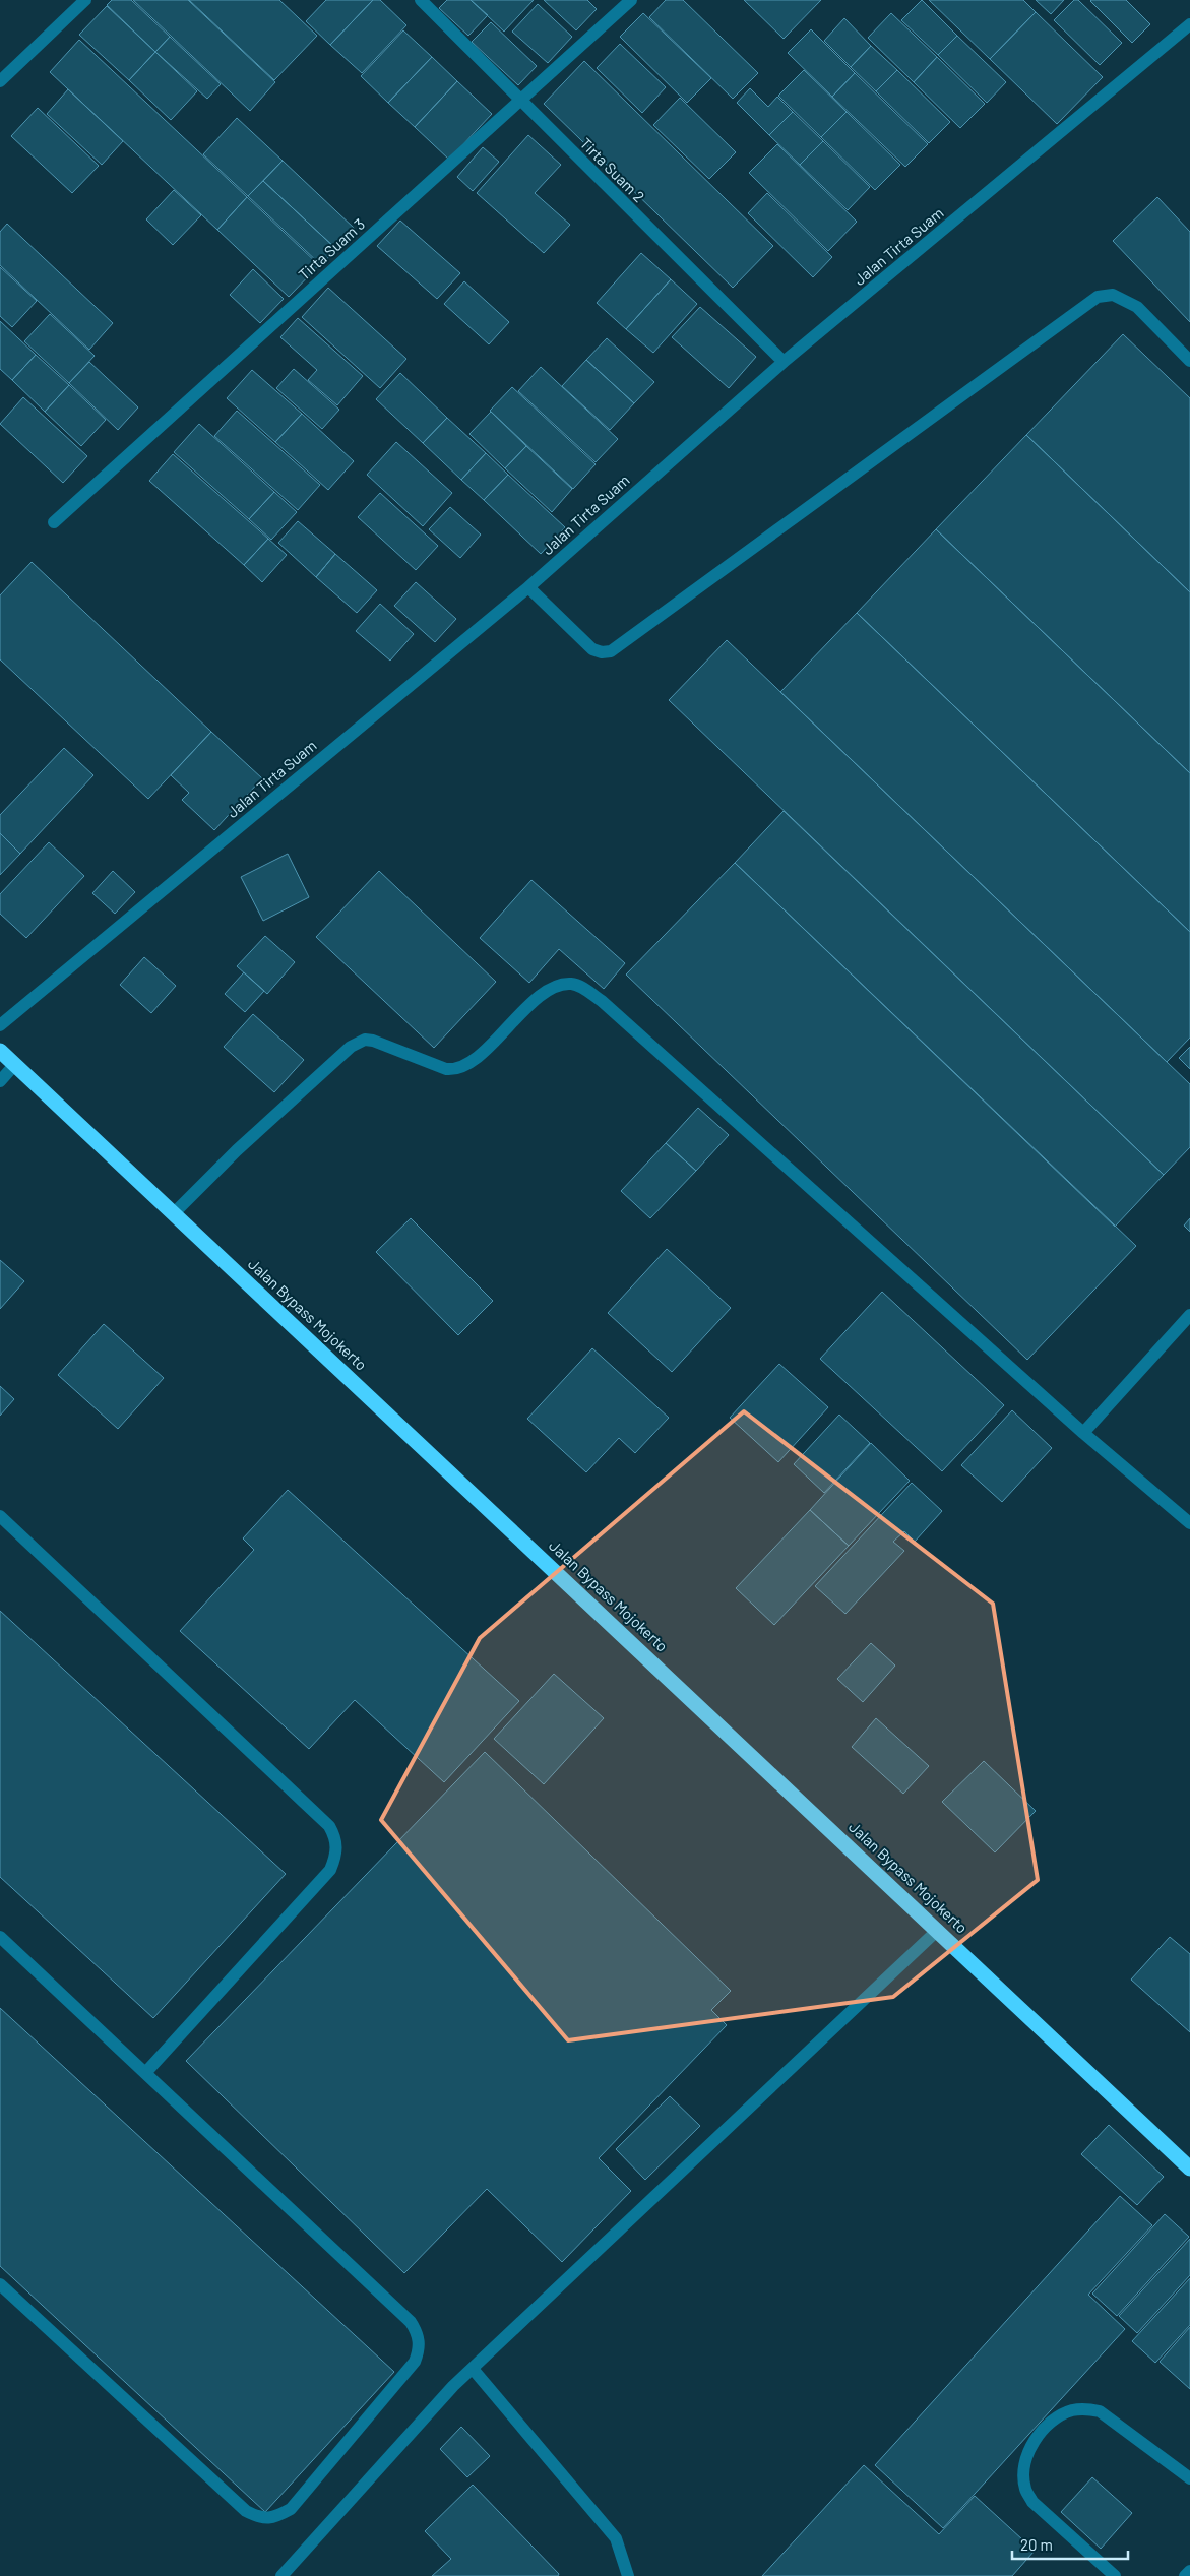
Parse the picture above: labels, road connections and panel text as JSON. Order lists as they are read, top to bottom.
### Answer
{
  "streets": {
    "highway": ["Jalan Bypass Mojokerto"],
    "street": ["Tirta Suam 2", "Jalan Tirta Suam", "Tirta Suam 3"]
  },
  "crossings": [
    ["Tirta Suam 2", "Jalan Tirta Suam"],
    ["Tirta Suam 2", "Tirta Suam 3"]
  ],
  "scale_bar": "20 m"
}
